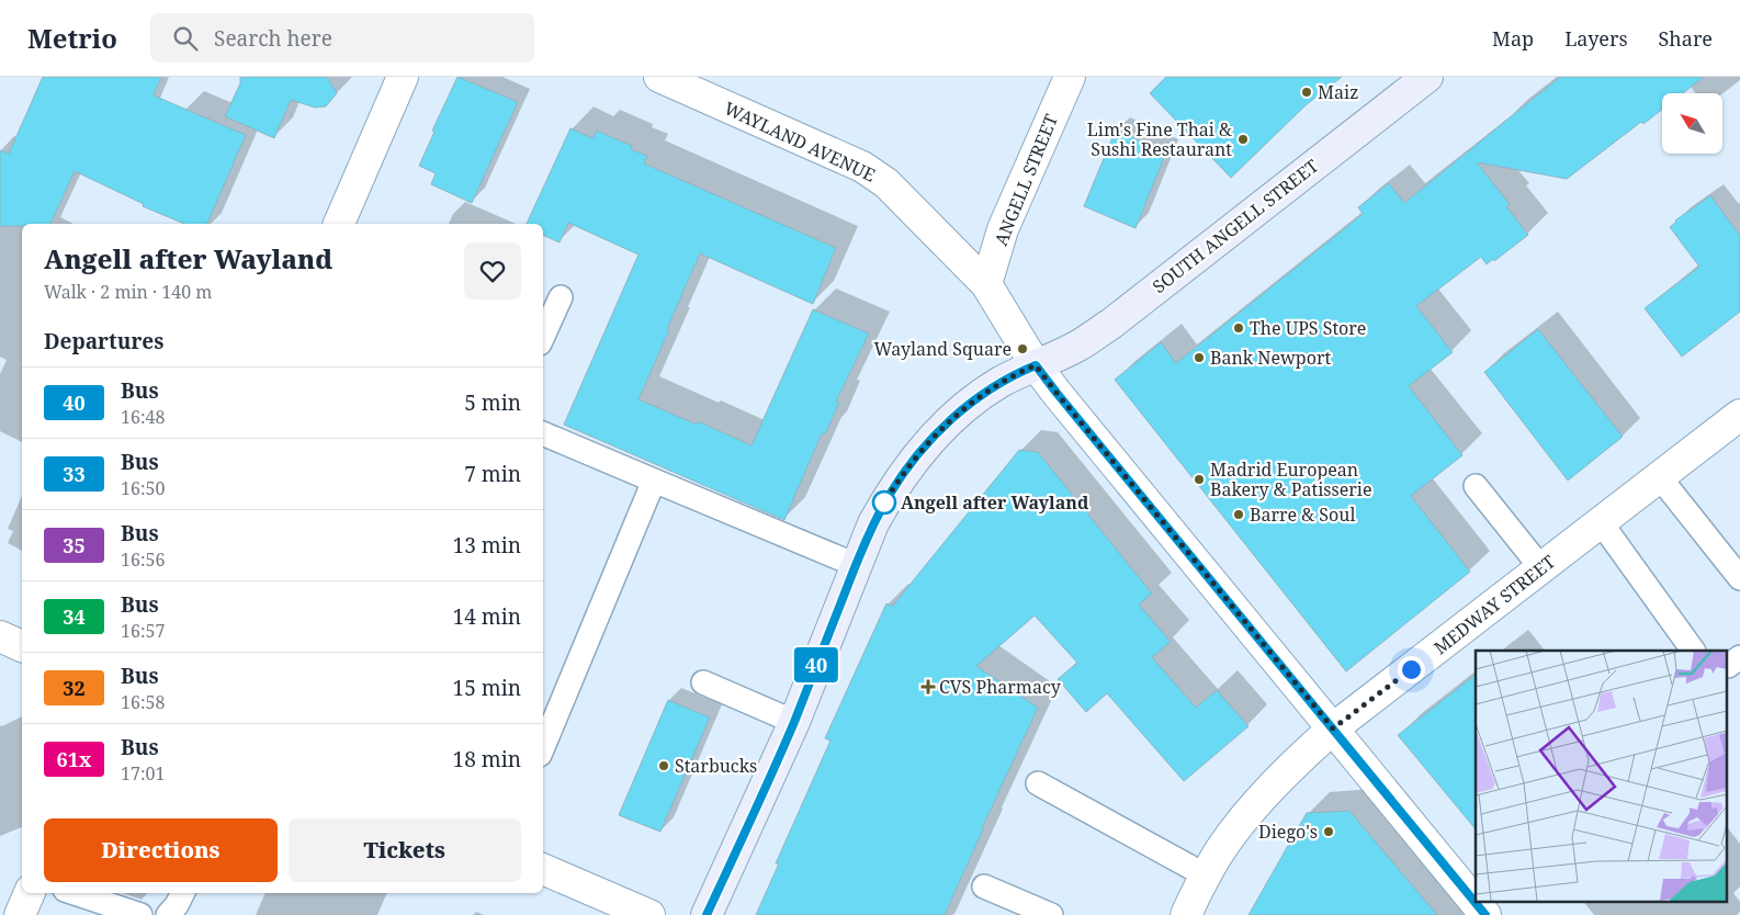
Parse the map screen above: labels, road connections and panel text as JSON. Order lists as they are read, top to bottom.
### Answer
{
  "streets": {
    "main road": ["SOUTH ANGELL STREET"],
    "street": ["WAYLAND AVENUE", "ANGELL STREET", "MEDWAY STREET"]
  },
  "crossings": [
    ["WAYLAND AVENUE", "ANGELL STREET"],
    ["WAYLAND AVENUE", "SOUTH ANGELL STREET"],
    ["WAYLAND AVENUE", "MEDWAY STREET"]
  ],
  "places": {
    "other": [
      "Maiz",
      "Lim's Fine Thai & Sushi Restaurant",
      "The UPS Store",
      "Wayland Square",
      "Bank Newport",
      "Madrid European Bakery & Patisserie",
      "Angell after Wayland",
      "Barre & Soul",
      "Starbucks",
      "Diego's"
    ],
    "health": ["CVS Pharmacy"]
  },
  "lines": ["bus line 40"],
  "north": "top left",
  "page": {
    "header": "Metrio",
    "search": "Search here",
    "nav": ["Map", "Layers", "Share"],
    "on_map": "40",
    "heading": [
      ["Angell after Wayland", "Walk · 2 min · 140 m"],
      "Departures"
    ],
    "list": [
      {
        "mark": "40",
        "name": "Bus",
        "note": "16:48",
        "value": "5 min"
      },
      {
        "mark": "33",
        "name": "Bus",
        "note": "16:50",
        "value": "7 min"
      },
      {
        "mark": "35",
        "name": "Bus",
        "note": "16:56",
        "value": "13 min"
      },
      {
        "mark": "34",
        "name": "Bus",
        "note": "16:57",
        "value": "14 min"
      },
      {
        "mark": "32",
        "name": "Bus",
        "note": "16:58",
        "value": "15 min"
      },
      {
        "mark": "61x",
        "name": "Bus",
        "note": "17:01",
        "value": "18 min"
      }
    ],
    "buttons": ["Directions", "Tickets"]
  }
}
